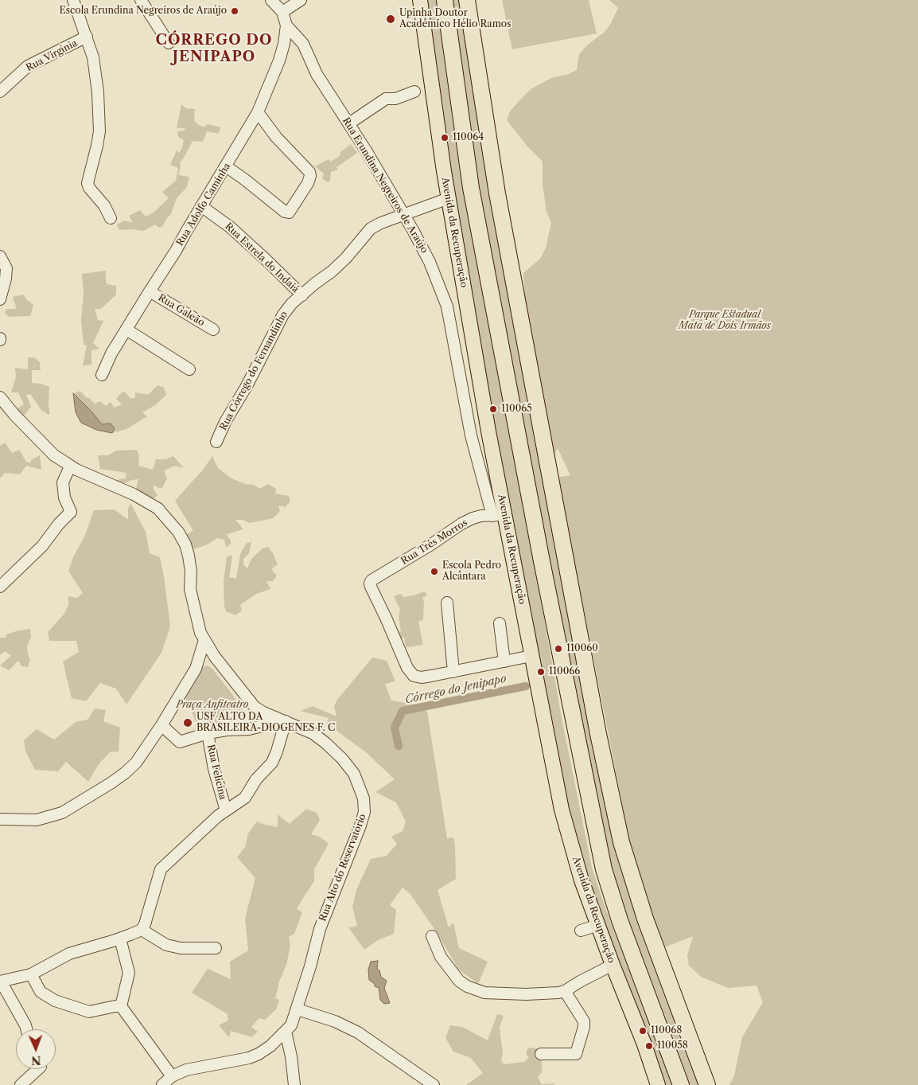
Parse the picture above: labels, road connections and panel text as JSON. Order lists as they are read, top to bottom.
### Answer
{
  "streets": {
    "main road": ["Avenida da Recuperação"],
    "street": [
      "Rua Virgínia",
      "Rua Erundina Negreiros de Araújo",
      "Rua Adolfo Caminha",
      "Rua Estrela do Indaiá",
      "Rua Galeão",
      "Rua Córrego do Fernandinho",
      "Rua Três Morros",
      "Rua Felicina",
      "Rua Alto do Reservatório"
    ]
  },
  "crossings": [
    ["Rua Erundina Negreiros de Araújo", "Rua Adolfo Caminha"],
    ["Rua Erundina Negreiros de Araújo", "Avenida da Recuperação"],
    ["Rua Erundina Negreiros de Araújo", "Rua Córrego do Fernandinho"],
    ["Rua Erundina Negreiros de Araújo", "Rua Três Morros"],
    ["Rua Adolfo Caminha", "Rua Estrela do Indaiá"],
    ["Rua Adolfo Caminha", "Rua Galeão"],
    ["Avenida da Recuperação", "Rua Córrego do Fernandinho"],
    ["Avenida da Recuperação", "Rua Três Morros"],
    ["Rua Estrela do Indaiá", "Rua Córrego do Fernandinho"]
  ],
  "districts": ["CÓRREGO DO JENIPAPO"],
  "water": ["Córrego do Jenipapo"],
  "parks": ["Parque Estadual Mata de Dois Irmãos", "Praça Anfiteatro"],
  "places": [
    "Escola Erundina Negreiros de Araújo",
    "Upinha Doutor Acadêmico Hélio Ramos",
    "110064",
    "110065",
    "Escola Pedro Alcântara",
    "110060",
    "110066",
    "USF ALTO DA BRASILEIRA-DIOGENES F. C",
    "110068",
    "110058"
  ],
  "north": "bottom"
}
